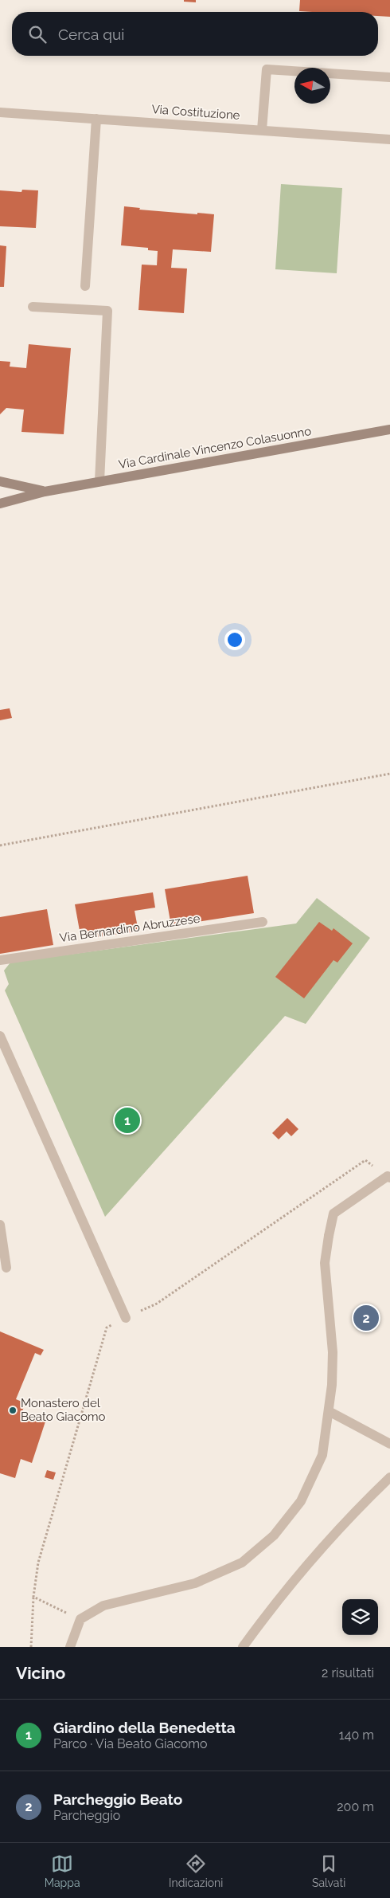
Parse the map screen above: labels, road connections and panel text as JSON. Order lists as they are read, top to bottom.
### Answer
{
  "streets": {
    "street": ["Via Costituzione", "Via Cardinale Vincenzo Colasuonno", "Via Bernardino Abruzzese"]
  },
  "places": ["Monastero del Beato Giacomo"],
  "north": "left",
  "page": {
    "search": "Cerca qui",
    "pins": ["1", "2"],
    "heading": ["Vicino", "2 risultati"],
    "list": [
      {
        "mark": "1",
        "name": "Giardino della Benedetta",
        "note": "Parco · Via Beato Giacomo",
        "value": "140 m"
      },
      {
        "mark": "2",
        "name": "Parcheggio Beato",
        "note": "Parcheggio",
        "value": "200 m"
      }
    ],
    "nav": ["Mappa", "Indicazioni", "Salvati"]
  }
}
